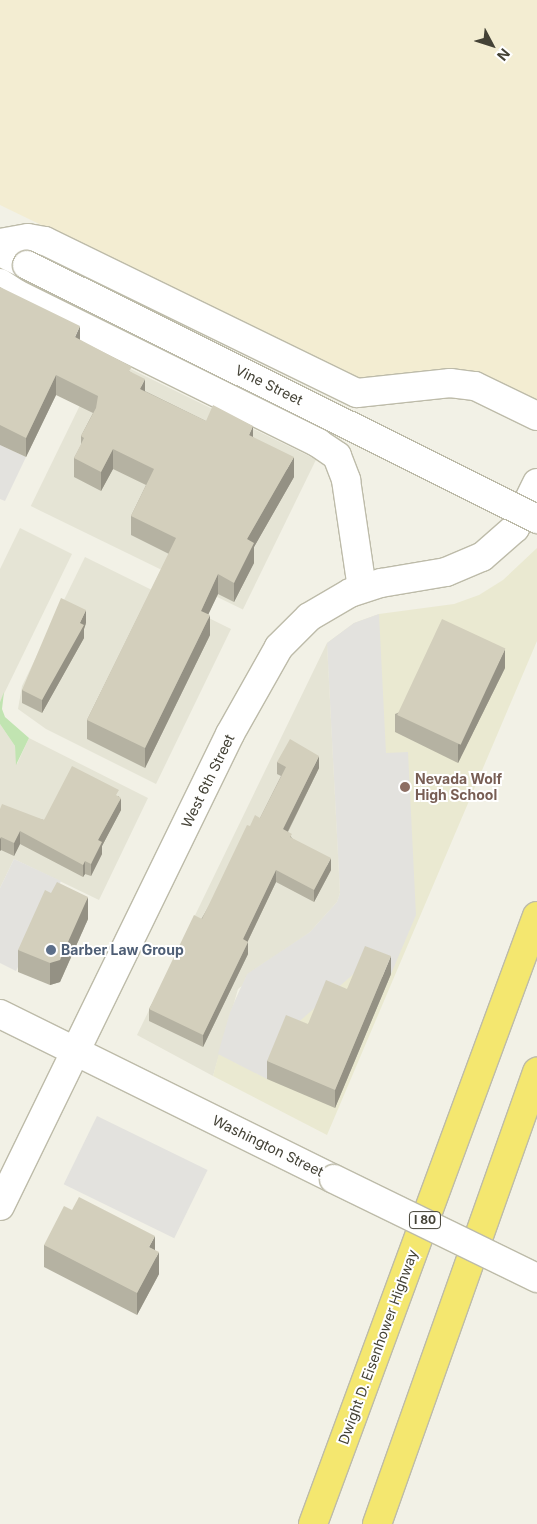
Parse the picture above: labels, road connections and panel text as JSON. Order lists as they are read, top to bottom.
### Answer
{
  "streets": {
    "highway": ["I 80", "Dwight D. Eisenhower Highway"],
    "street": ["Vine Street", "West 6th Street", "Washington Street"]
  },
  "crossings": [
    ["West 6th Street", "Washington Street"]
  ],
  "places": ["Nevada Wolf High School", "Barber Law Group"],
  "north": "bottom right"
}
